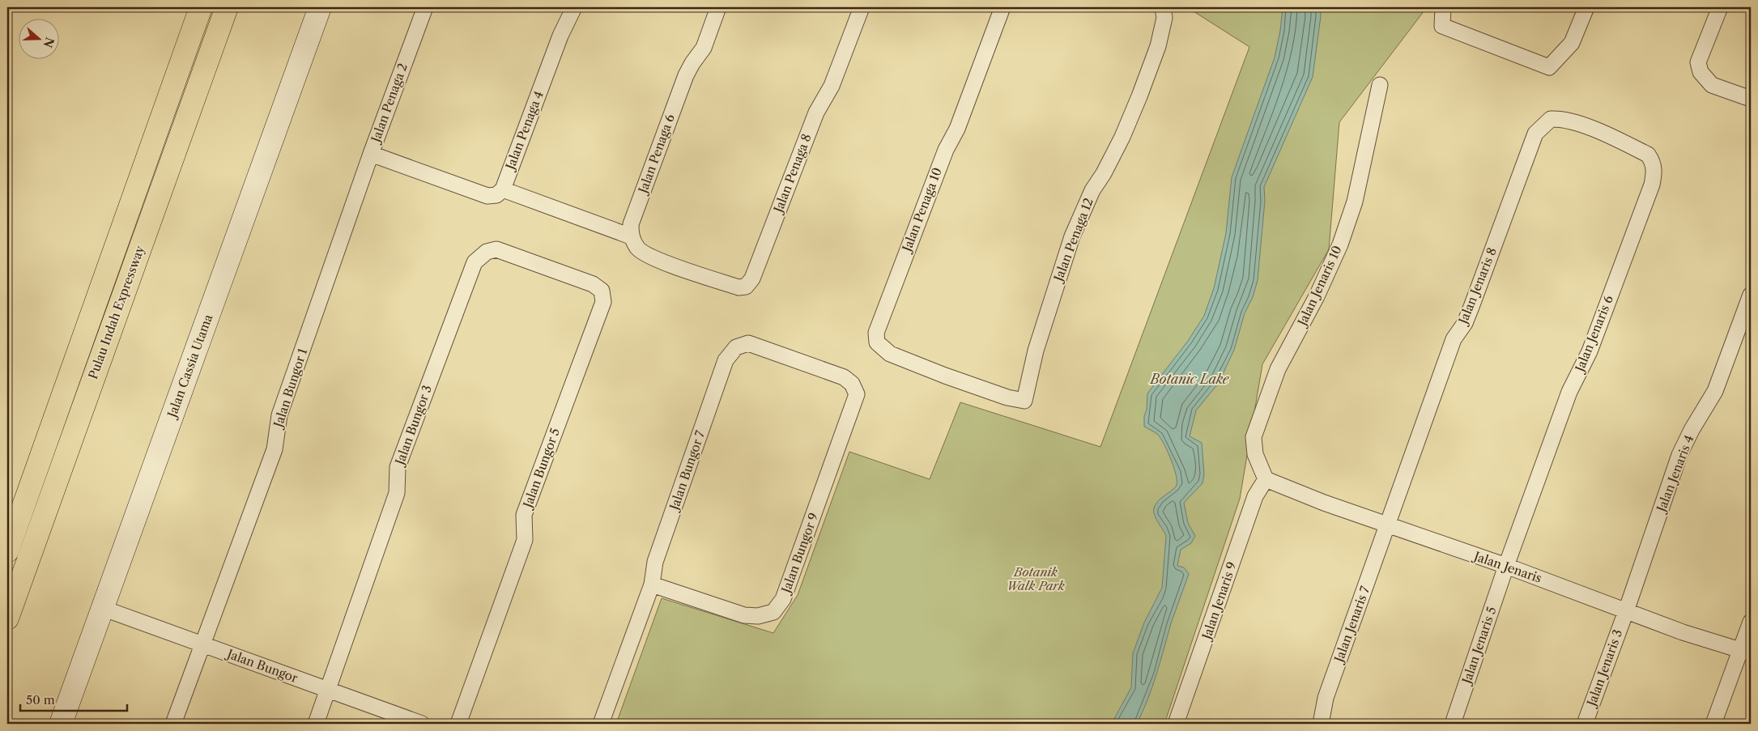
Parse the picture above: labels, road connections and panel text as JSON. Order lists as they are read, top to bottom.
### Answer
{
  "streets": {
    "main road": ["Pulau Indah Expressway"],
    "street": [
      "Jalan Penaga 2",
      "Jalan Penaga 4",
      "Jalan Penaga 6",
      "Jalan Penaga 8",
      "Jalan Penaga 10",
      "Jalan Penaga 12",
      "Jalan Jenaris 10",
      "Jalan Jenaris 8",
      "Jalan Jenaris 6",
      "Jalan Cassia Utama",
      "Jalan Bungor 1",
      "Jalan Bungor 3",
      "Jalan Bungor 5",
      "Jalan Bungor 7",
      "Jalan Jenaris 4",
      "Jalan Bungor 9",
      "Jalan Jenaris",
      "Jalan Jenaris 9",
      "Jalan Jenaris 7",
      "Jalan Jenaris 5",
      "Jalan Bungor",
      "Jalan Jenaris 3"
    ]
  },
  "crossings": [
    ["Jalan Penaga 2", "Jalan Penaga 4"],
    ["Jalan Penaga 2", "Jalan Bungor 1"],
    ["Jalan Penaga 6", "Jalan Penaga 8"],
    ["Jalan Penaga 10", "Jalan Penaga 12"],
    ["Jalan Jenaris 10", "Jalan Jenaris"],
    ["Jalan Jenaris 10", "Jalan Jenaris 9"],
    ["Jalan Jenaris 8", "Jalan Jenaris 6"],
    ["Jalan Jenaris 8", "Jalan Jenaris"],
    ["Jalan Jenaris 8", "Jalan Jenaris 7"],
    ["Jalan Jenaris 6", "Jalan Jenaris"],
    ["Jalan Jenaris 6", "Jalan Jenaris 5"],
    ["Jalan Cassia Utama", "Jalan Bungor"],
    ["Jalan Bungor 1", "Jalan Bungor"],
    ["Jalan Bungor 3", "Jalan Bungor 5"],
    ["Jalan Bungor 3", "Jalan Bungor"],
    ["Jalan Bungor 7", "Jalan Bungor 9"],
    ["Jalan Jenaris 4", "Jalan Jenaris"],
    ["Jalan Jenaris 4", "Jalan Jenaris 3"],
    ["Jalan Jenaris", "Jalan Jenaris 9"],
    ["Jalan Jenaris", "Jalan Jenaris 7"],
    ["Jalan Jenaris", "Jalan Jenaris 5"],
    ["Jalan Jenaris", "Jalan Jenaris 3"]
  ],
  "water": ["Botanic Lake"],
  "parks": ["Botanik Walk Park"],
  "scale_bar": "50 m",
  "north": "right"
}
